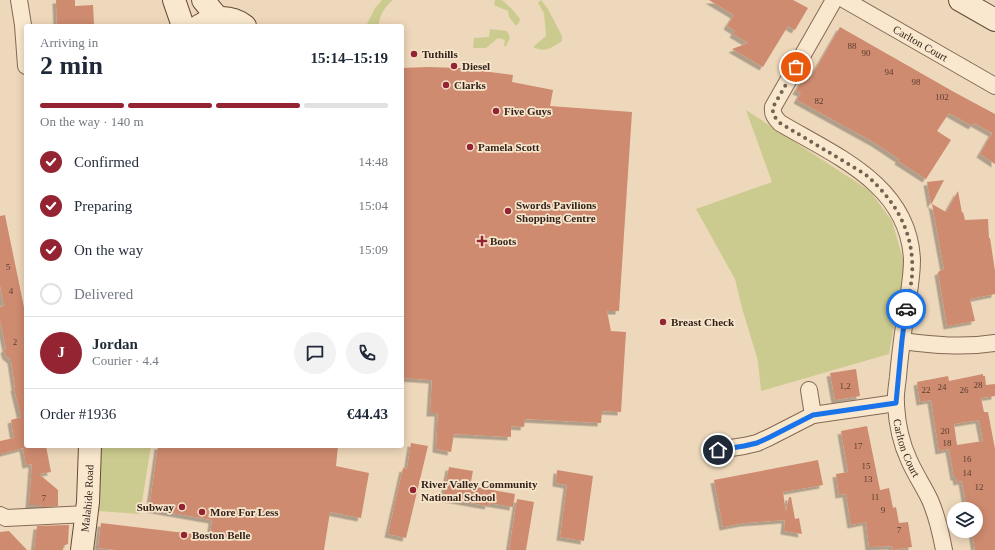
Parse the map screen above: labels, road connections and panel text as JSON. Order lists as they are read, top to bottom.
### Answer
{
  "streets": {
    "main road": ["Malahide Road"],
    "street": ["Carlton Court"]
  },
  "places": {
    "other": [
      "Tuthills",
      "Diesel",
      "Clarks",
      "Five Guys",
      "Pamela Scott",
      "Swords Pavilions Shopping Centre",
      "Breast Check",
      "River Valley Community National School",
      "Subway",
      "More For Less",
      "Boston Belle"
    ],
    "health": ["Boots"]
  },
  "house_numbers": [
    "88",
    "90",
    "94",
    "98",
    "102",
    "82",
    "5",
    "4",
    "2",
    "28",
    "1,2",
    "24",
    "22",
    "26",
    "20",
    "18",
    "17",
    "16",
    "15",
    "14",
    "13",
    "12",
    "11",
    "7",
    "9",
    "7"
  ],
  "page": {
    "heading": ["2 min", "Arriving in", "15:14–15:19"],
    "panel": [
      "Jordan",
      "Courier · 4.4",
      "Order #1936",
      "€44.43"
    ],
    "bar": "On the way · 140 m",
    "list": [
      ["Confirmed", "14:48"],
      ["Preparing", "15:04"],
      ["On the way", "15:09"],
      "Delivered"
    ],
    "round": "J"
  }
}
